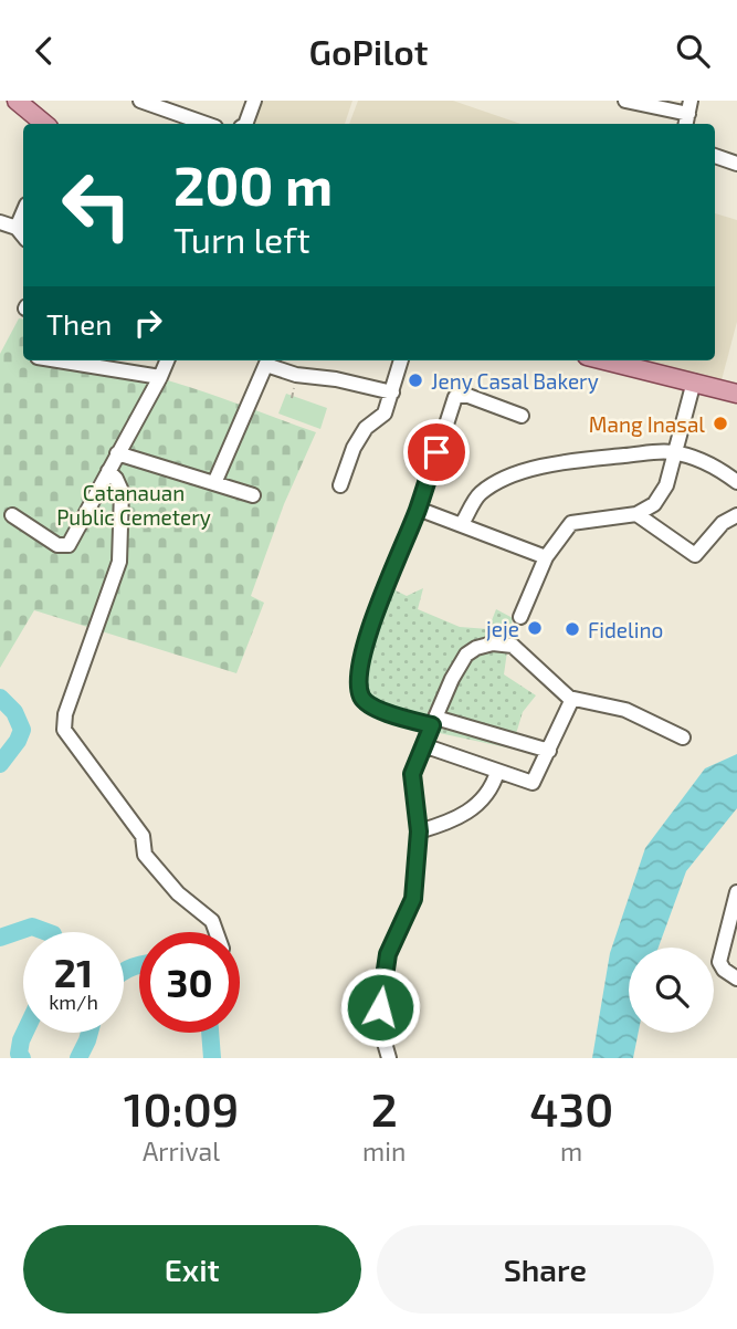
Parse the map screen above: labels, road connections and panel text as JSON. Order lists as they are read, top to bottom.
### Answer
{
  "parks": ["Catanauan Public Cemetery"],
  "places": [
    "Jeny Casal Bakery",
    "Mang Inasal",
    "jeje",
    "Fidelino"
  ],
  "page": {
    "header": "GoPilot",
    "turn": ["200 m", "Turn left"],
    "then": "Then",
    "speed": "21 km/h",
    "limit": "30",
    "eta": [
      "10:09",
      "Arrival",
      "2",
      "min",
      "430",
      "m"
    ],
    "buttons": ["Exit", "Share"]
  }
}
